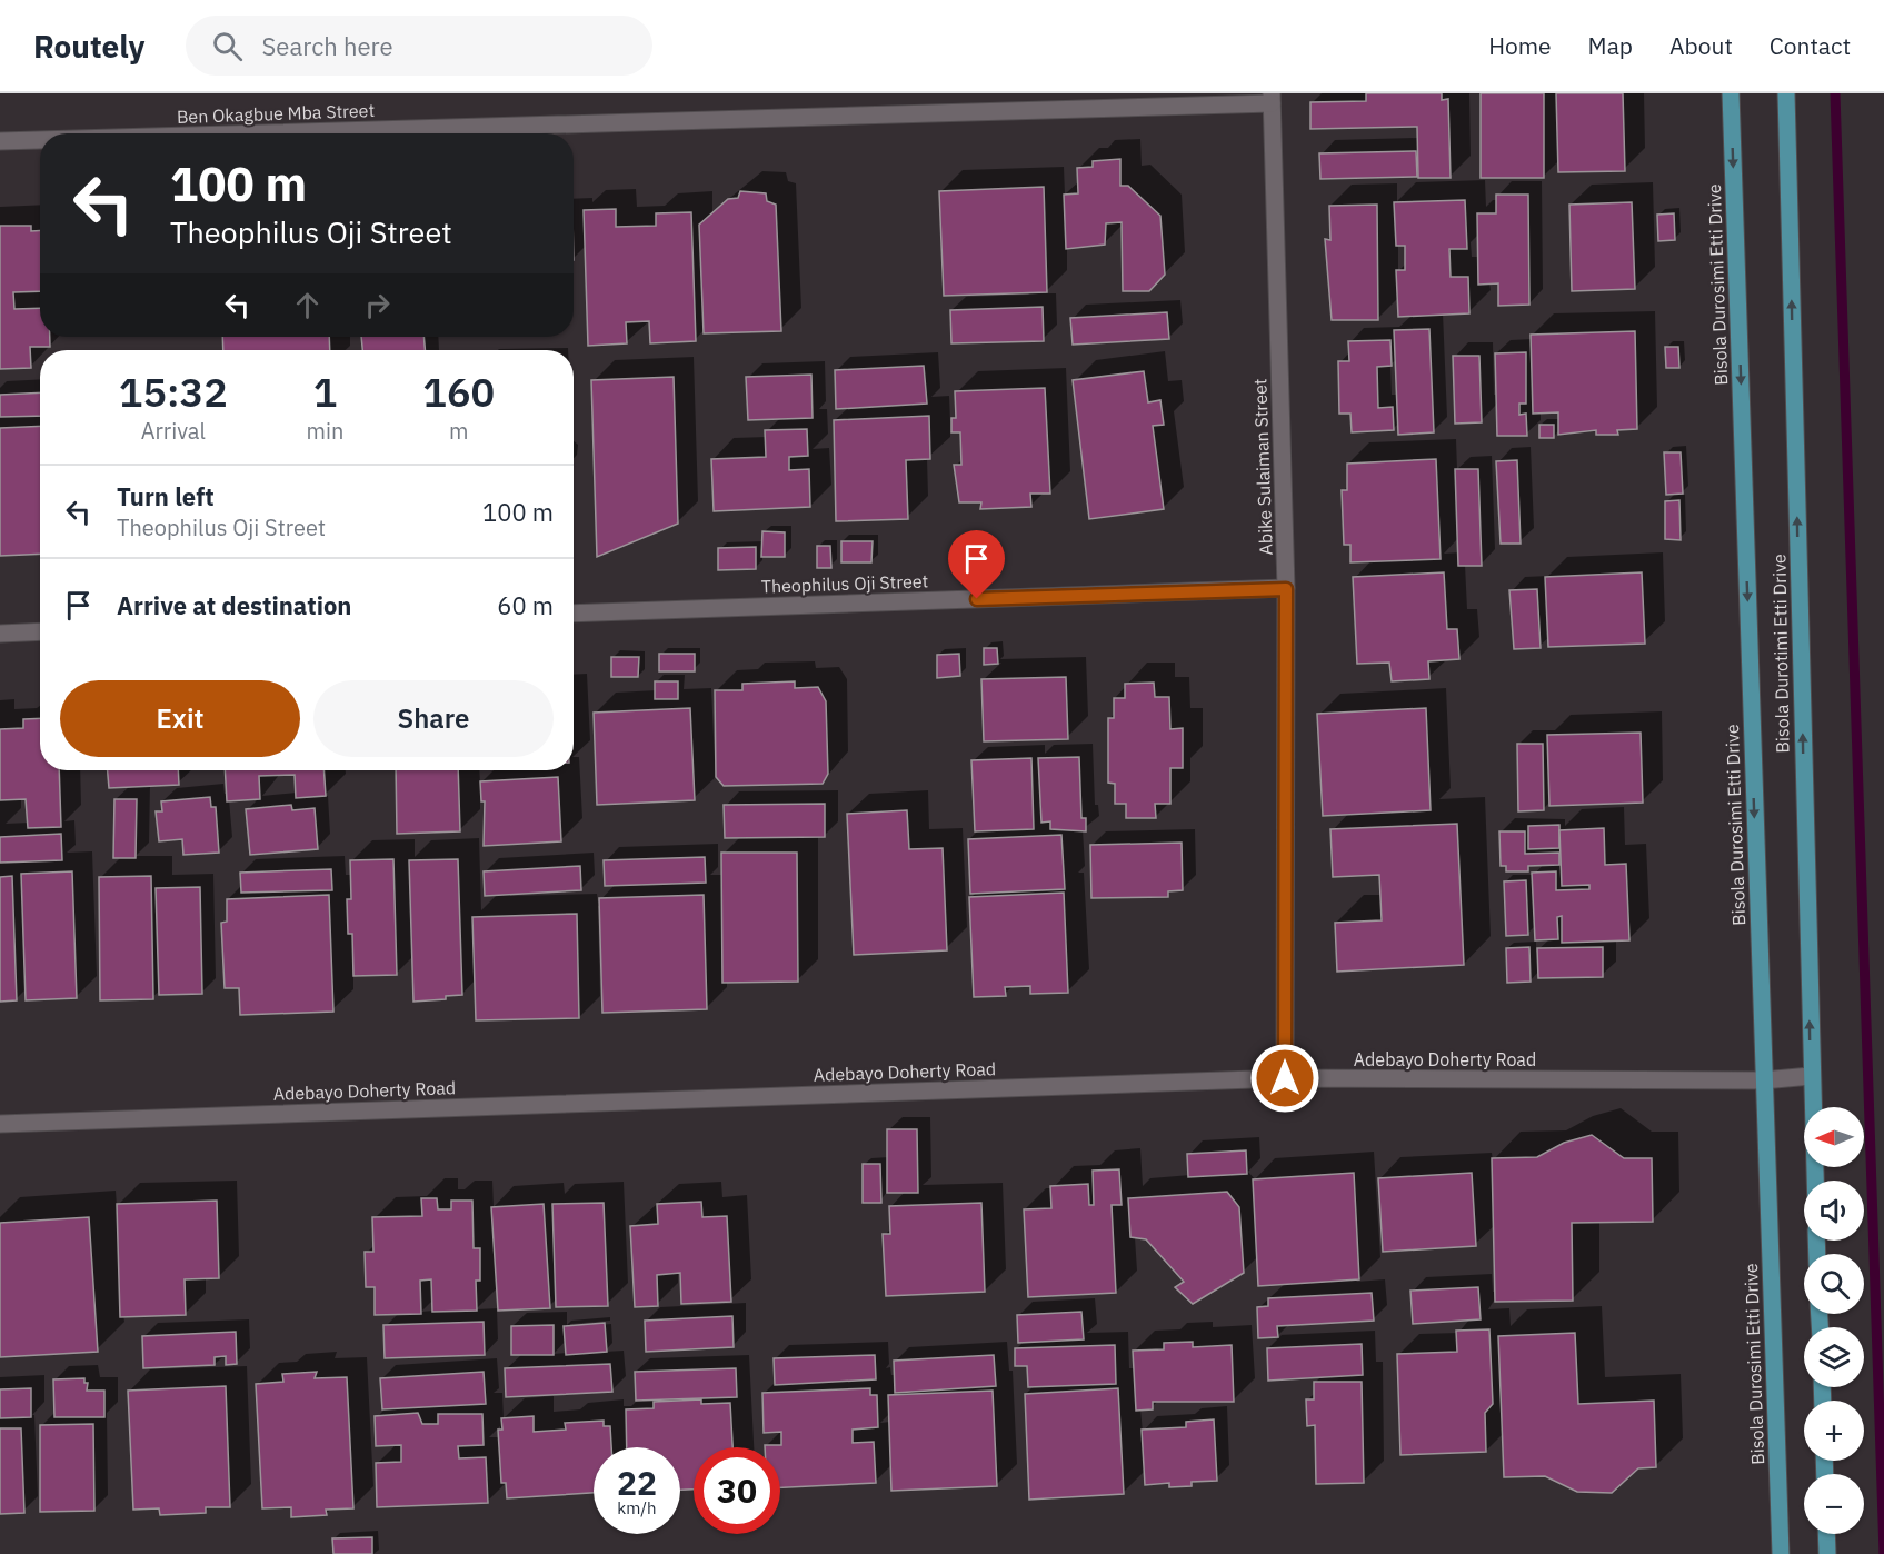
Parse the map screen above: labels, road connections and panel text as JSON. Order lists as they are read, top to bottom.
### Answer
{
  "streets": {
    "main road": ["Bisola Durosimi Etti Drive", "Bisola Durotimi Etti Drive"],
    "street": [
      "Ben Okagbue Mba Street",
      "Abike Sulaiman Street",
      "Theophilus Oji Street",
      "Adebayo Doherty Road"
    ]
  },
  "crossings": [
    ["Ben Okagbue Mba Street", "Abike Sulaiman Street"],
    ["Bisola Durosimi Etti Drive", "Adebayo Doherty Road"],
    ["Abike Sulaiman Street", "Theophilus Oji Street"],
    ["Abike Sulaiman Street", "Adebayo Doherty Road"],
    ["Bisola Durotimi Etti Drive", "Adebayo Doherty Road"]
  ],
  "one_way": ["Bisola Durosimi Etti Drive", "Bisola Durotimi Etti Drive"],
  "north": "left",
  "page": {
    "header": "Routely",
    "search": "Search here",
    "nav": [
      "Home",
      "Map",
      "About",
      "Contact"
    ],
    "turn": ["100 m", "Theophilus Oji Street"],
    "eta": [
      "15:32",
      "Arrival",
      "1",
      "min",
      "160",
      "m"
    ],
    "list": [
      {
        "name": "Turn left",
        "note": "Theophilus Oji Street",
        "value": "100 m"
      },
      {
        "name": "Arrive at destination",
        "value": "60 m"
      }
    ],
    "buttons": ["Exit", "Share"],
    "map_buttons": ["+", "−"],
    "speed": "22 km/h",
    "limit": "30"
  }
}
